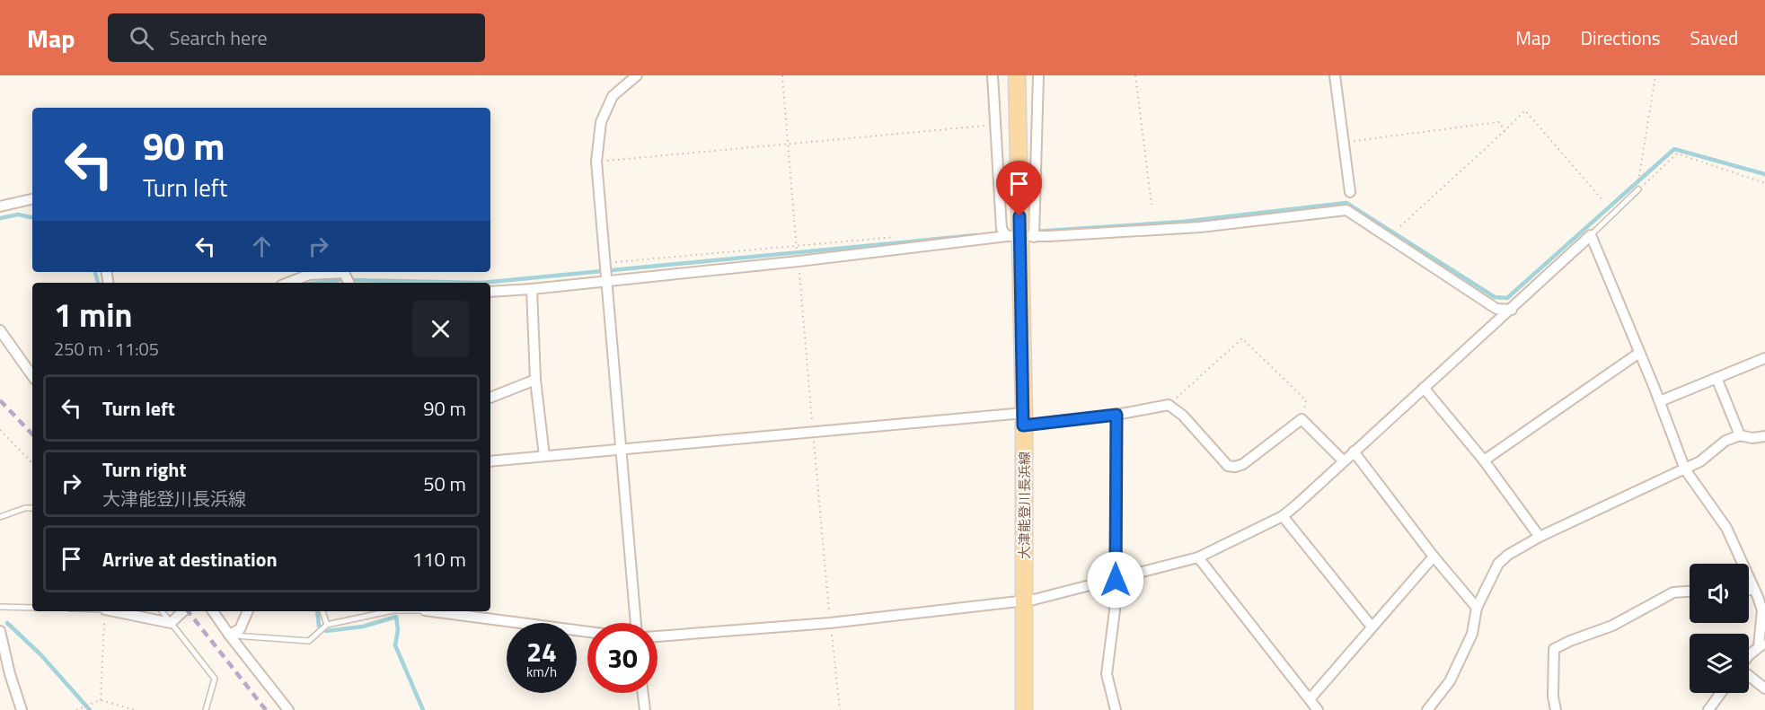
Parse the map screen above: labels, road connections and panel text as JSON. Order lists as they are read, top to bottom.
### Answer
{
  "streets": {
    "main road": ["大津能登川長浜線"]
  },
  "page": {
    "header": "Map",
    "search": "Search here",
    "nav": ["Map", "Directions", "Saved"],
    "turn": ["90 m", "Turn left"],
    "heading": ["1 min", "250 m · 11:05"],
    "list": [
      {
        "name": "Turn left",
        "value": "90 m"
      },
      {
        "name": "Turn right",
        "note": "大津能登川長浜線",
        "value": "50 m"
      },
      {
        "name": "Arrive at destination",
        "value": "110 m"
      }
    ],
    "speed": "24 km/h",
    "limit": "30"
  }
}
